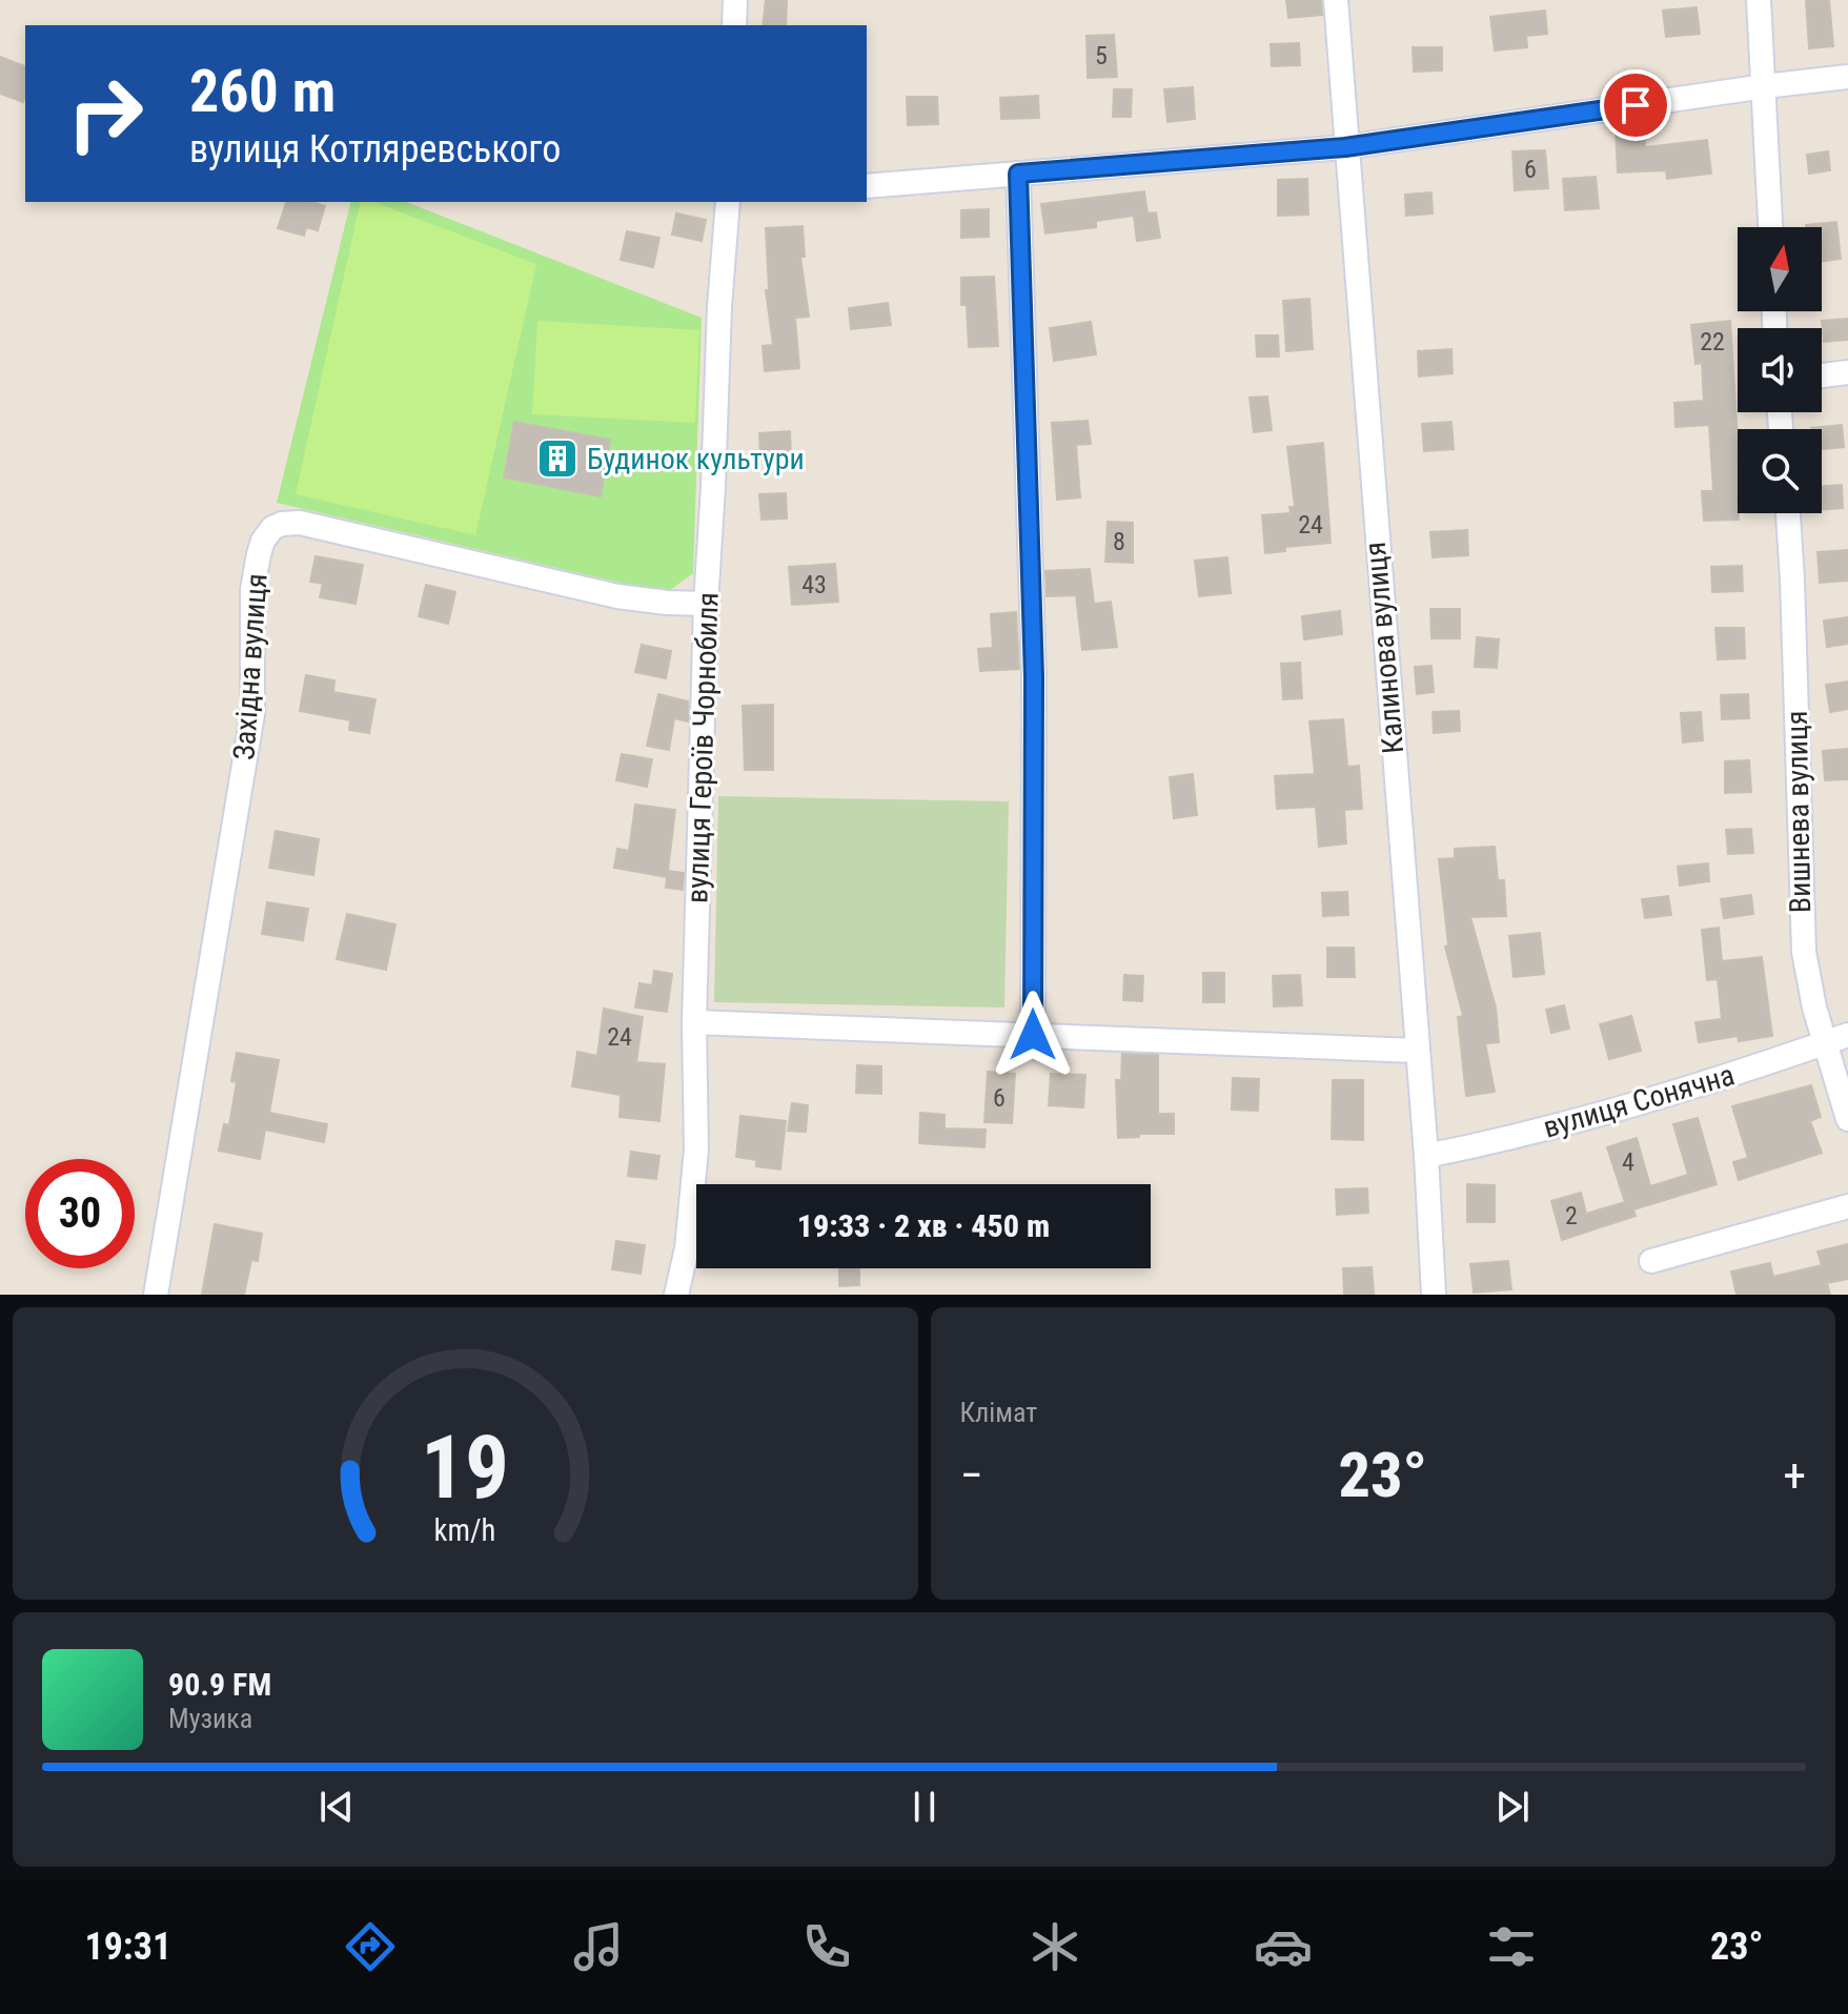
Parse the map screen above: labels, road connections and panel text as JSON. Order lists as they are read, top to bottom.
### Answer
{
  "streets": {
    "street": [
      "Калинова вулиця",
      "Західна вулиця",
      "вулиця Героїв Чорнобиля",
      "Вишнева вулиця",
      "вулиця Сонячна"
    ]
  },
  "crossings": [
    ["Калинова вулиця", "вулиця Сонячна"],
    ["Західна вулиця", "вулиця Героїв Чорнобиля"],
    ["Вишнева вулиця", "вулиця Сонячна"]
  ],
  "places": {
    "building": ["Будинок культури"]
  },
  "house_numbers": [
    "5",
    "6",
    "22",
    "24",
    "8",
    "43",
    "24",
    "6",
    "4",
    "2"
  ],
  "north": "top",
  "page": {
    "turn": ["260 m", "вулиця Котляревського"],
    "limit": "30",
    "trip": "19:33 · 2 хв · 450 m",
    "tile": "Клімат",
    "heat": ["−", "23°", "+"],
    "song": ["90.9 FM", "Музика"],
    "tabs": ["19:31", "23°"],
    "gauge": ["19", "km/h"]
  }
}
